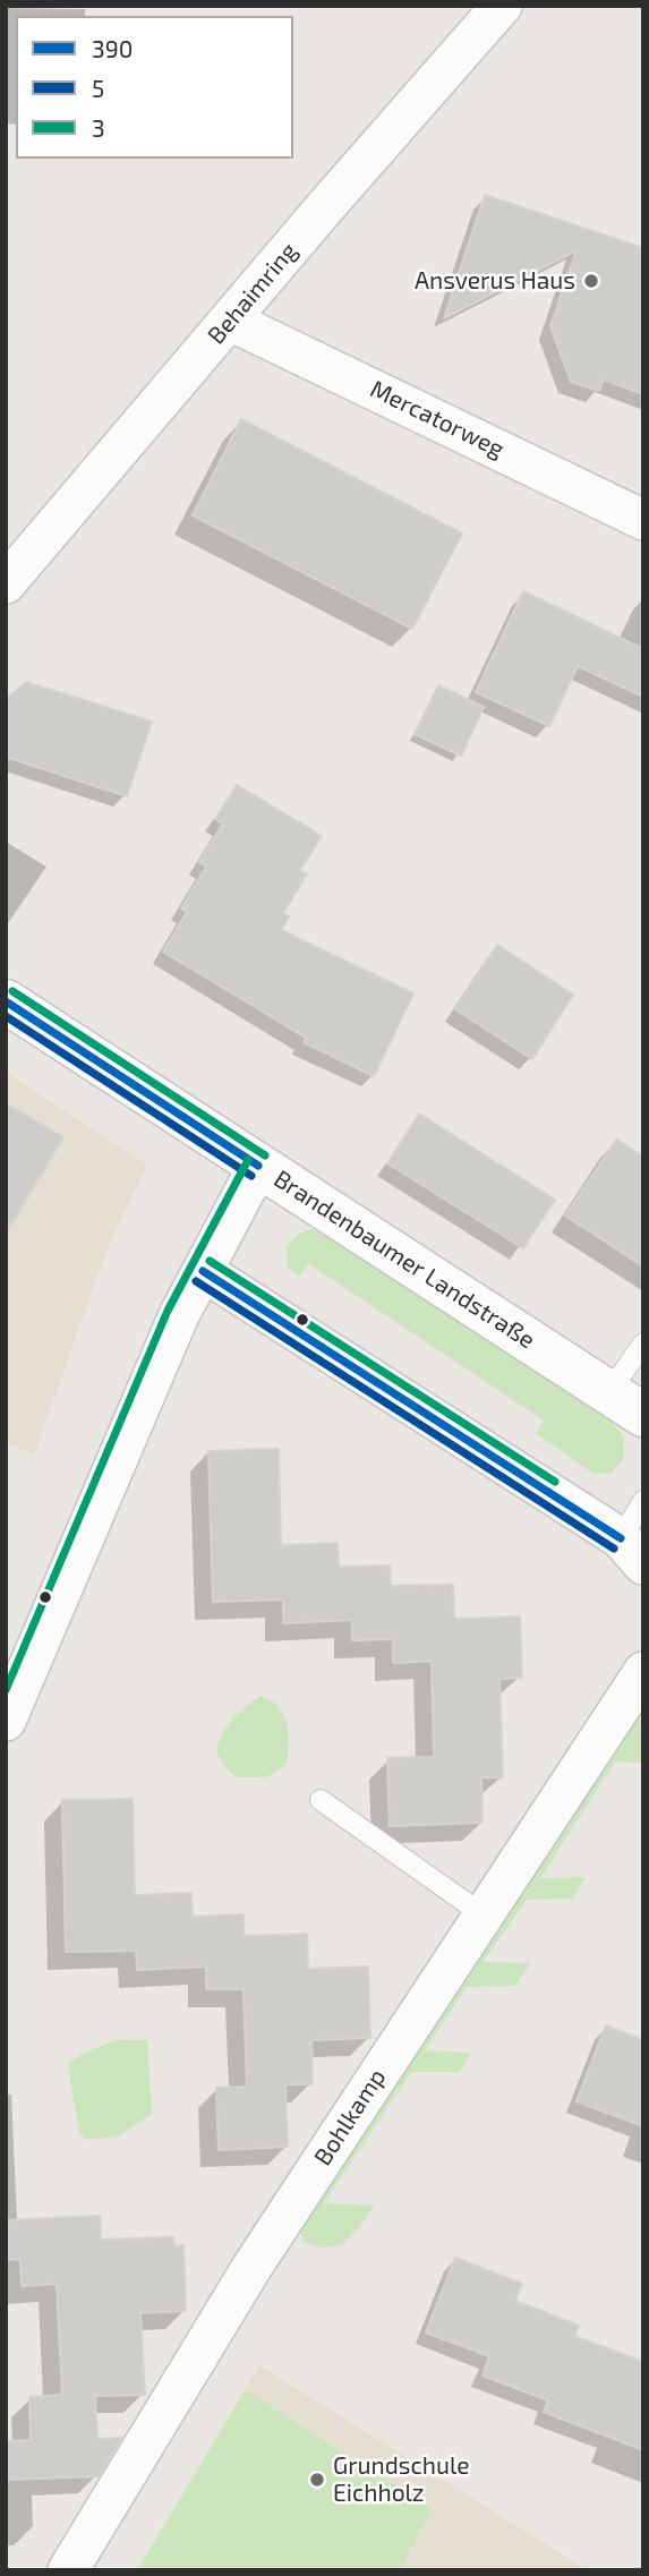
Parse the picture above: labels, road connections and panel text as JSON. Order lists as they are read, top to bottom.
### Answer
{
  "streets": {
    "main road": ["Brandenbaumer Landstraße"],
    "street": ["Behaimring", "Mercatorweg", "Bohlkamp"]
  },
  "crossings": [
    ["Behaimring", "Mercatorweg"]
  ],
  "places": ["Ansverus Haus", "Grundschule Eichholz"],
  "lines": ["transit line 3", "transit line 390", "transit line 5"],
  "legend": ["390", "5", "3"]
}
